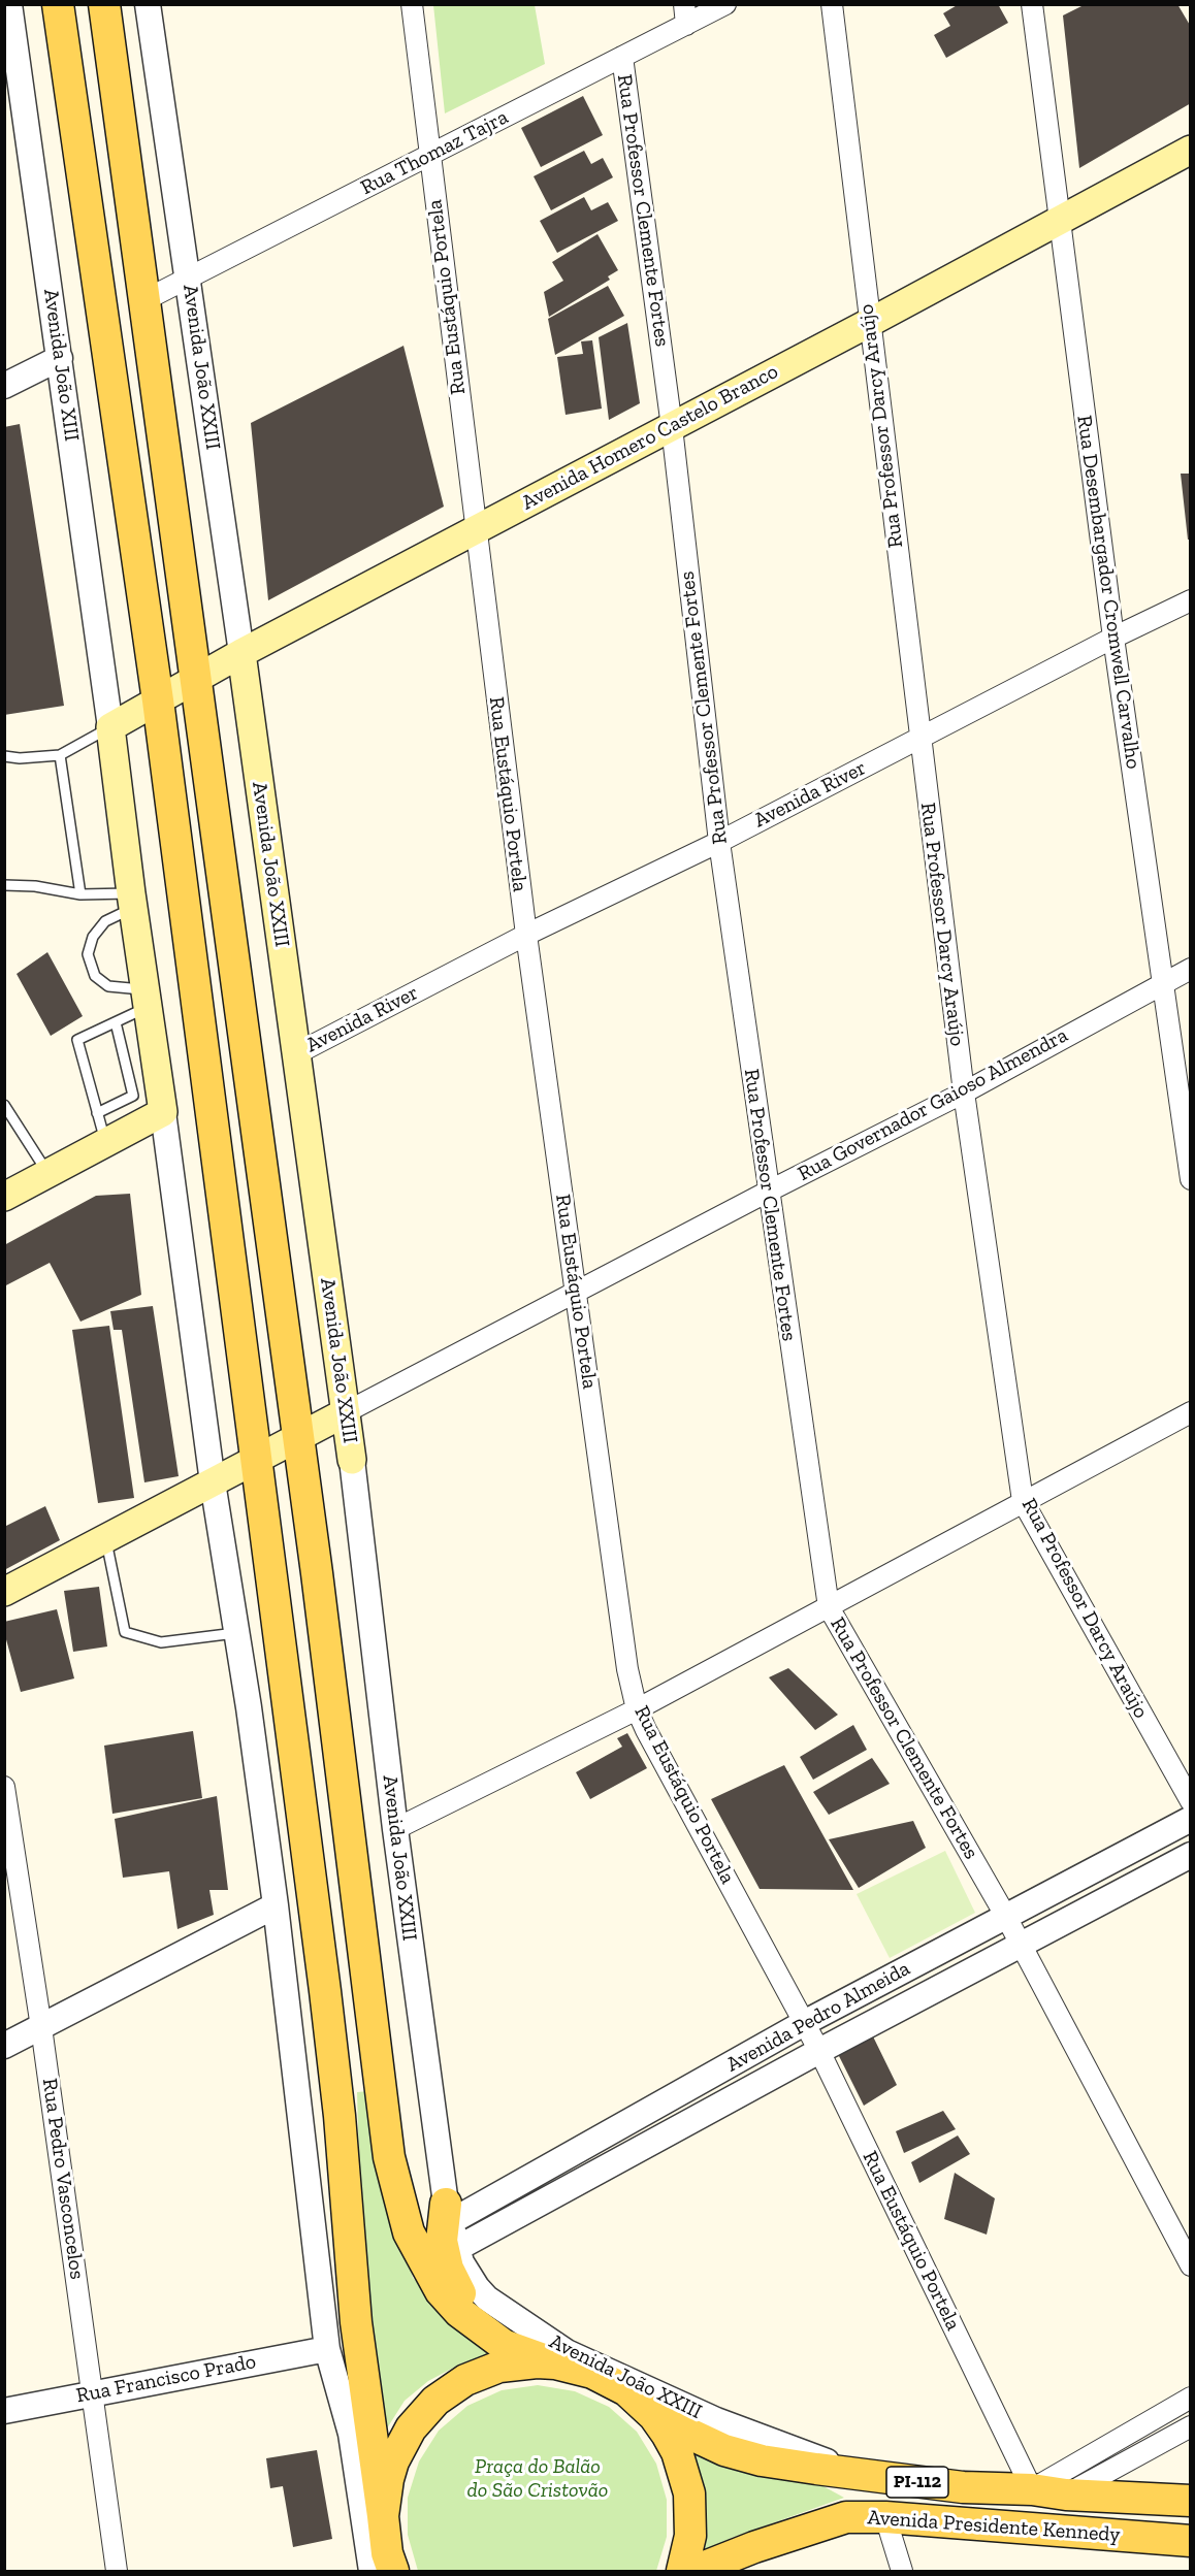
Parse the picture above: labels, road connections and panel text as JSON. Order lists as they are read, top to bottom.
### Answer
{
  "streets": {
    "main road": [
      "Avenida João XXIII",
      "Avenida Homero Castelo Branco",
      "PI-112",
      "Avenida Presidente Kennedy"
    ],
    "street": [
      "Rua Thomaz Tajra",
      "Rua Professor Clemente Fortes",
      "Rua Eustáquio Portela",
      "Avenida João XIII",
      "Rua Professor Darcy Araújo",
      "Rua Desembargador Cromwell Carvalho",
      "Avenida River",
      "Rua Governador Gaioso Almendra",
      "Avenida Pedro Almeida",
      "Rua Pedro Vasconcelos",
      "Rua Francisco Prado"
    ]
  },
  "crossings": [
    ["Rua Thomaz Tajra", "Rua Professor Clemente Fortes"],
    ["Rua Thomaz Tajra", "Rua Eustáquio Portela"],
    ["Rua Thomaz Tajra", "Avenida João XXIII"],
    ["Rua Professor Clemente Fortes", "Avenida Homero Castelo Branco"],
    ["Rua Professor Clemente Fortes", "Avenida River"],
    ["Rua Professor Clemente Fortes", "Rua Governador Gaioso Almendra"],
    ["Rua Professor Clemente Fortes", "Avenida Pedro Almeida"],
    ["Rua Eustáquio Portela", "Avenida Homero Castelo Branco"],
    ["Rua Eustáquio Portela", "Avenida River"],
    ["Rua Eustáquio Portela", "Rua Governador Gaioso Almendra"],
    ["Rua Eustáquio Portela", "Avenida Pedro Almeida"],
    ["Rua Eustáquio Portela", "Avenida Presidente Kennedy"],
    ["Avenida João XIII", "Avenida Homero Castelo Branco"],
    ["Avenida João XXIII", "Avenida Homero Castelo Branco"],
    ["Avenida João XXIII", "Avenida River"],
    ["Avenida João XXIII", "Rua Governador Gaioso Almendra"],
    ["Avenida João XXIII", "Avenida Pedro Almeida"],
    ["Avenida João XXIII", "Avenida Presidente Kennedy"],
    ["Rua Professor Darcy Araújo", "Avenida Homero Castelo Branco"],
    ["Rua Professor Darcy Araújo", "Avenida River"],
    ["Rua Professor Darcy Araújo", "Rua Governador Gaioso Almendra"],
    ["Avenida Homero Castelo Branco", "Rua Desembargador Cromwell Carvalho"],
    ["Rua Desembargador Cromwell Carvalho", "Avenida River"],
    ["Rua Desembargador Cromwell Carvalho", "Rua Governador Gaioso Almendra"],
    ["Rua Pedro Vasconcelos", "Rua Francisco Prado"]
  ],
  "parks": ["Praça do Balão do São Cristovão"]
}
